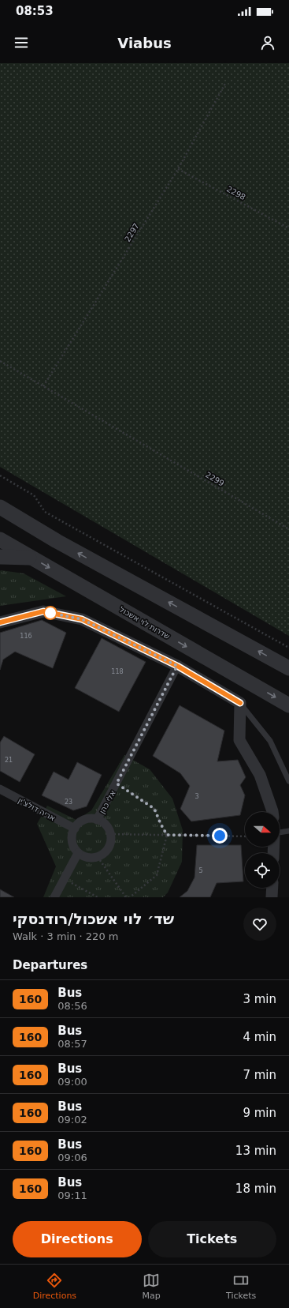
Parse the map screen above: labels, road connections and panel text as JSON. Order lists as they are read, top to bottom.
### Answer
{
  "streets": {
    "street": ["שדרות לוי אשכול", "אלי כהן", "אריה דולצ'ין"],
    "path": ["2298", "2297", "2299"]
  },
  "crossings": [
    ["2298", "2297"],
    ["2297", "2299"],
    ["אלי כהן", "אריה דולצ'ין"]
  ],
  "lines": ["bus line 160"],
  "house_numbers": [
    "116",
    "118",
    "21",
    "3",
    "23",
    "5"
  ],
  "north": "right",
  "page": {
    "status": "08:53",
    "header": "Viabus",
    "heading": [
      ["שד׳ לוי אשכול/רודנסקי", "Walk · 3 min · 220 m"],
      "Departures"
    ],
    "list": [
      {
        "mark": "160",
        "name": "Bus",
        "note": "08:56",
        "value": "3 min"
      },
      {
        "mark": "160",
        "name": "Bus",
        "note": "08:57",
        "value": "4 min"
      },
      {
        "mark": "160",
        "name": "Bus",
        "note": "09:00",
        "value": "7 min"
      },
      {
        "mark": "160",
        "name": "Bus",
        "note": "09:02",
        "value": "9 min"
      },
      {
        "mark": "160",
        "name": "Bus",
        "note": "09:06",
        "value": "13 min"
      },
      {
        "mark": "160",
        "name": "Bus",
        "note": "09:11",
        "value": "18 min"
      }
    ],
    "buttons": ["Directions", "Tickets"],
    "tabs": ["Directions", "Map", "Tickets"]
  }
}
